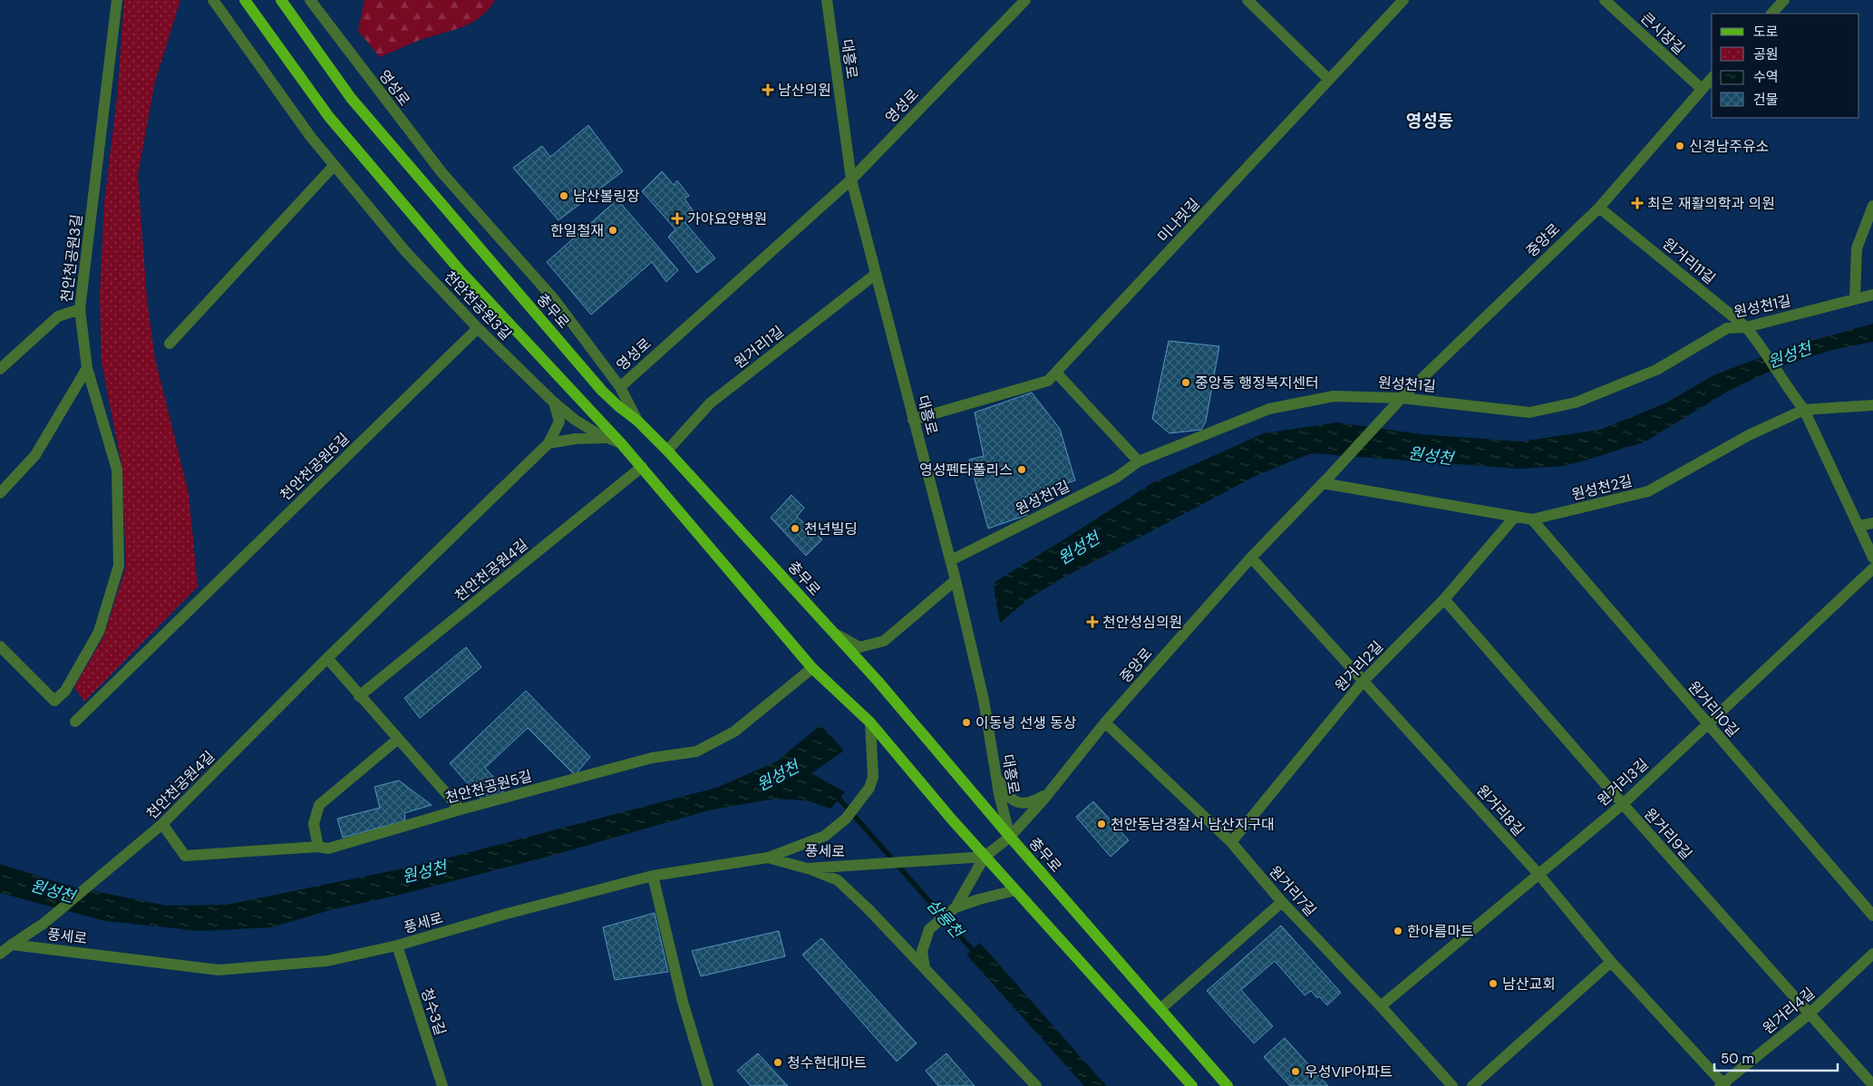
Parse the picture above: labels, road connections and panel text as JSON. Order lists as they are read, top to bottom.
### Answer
{
  "streets": {
    "main road": ["충무로"],
    "street": [
      "큰시장길",
      "대흥로",
      "영성로",
      "미나릿길",
      "중앙로",
      "천안천공원3길",
      "원거리11길",
      "원성천1길",
      "원거리1길",
      "천안천공원5길",
      "원성천2길",
      "천안천공원4길",
      "원거리2길",
      "원거리10길",
      "원거리3길",
      "원거리8길",
      "원거리9길",
      "풍세로",
      "원거리7길",
      "원거리4길",
      "청수3길"
    ]
  },
  "crossings": [
    ["큰시장길", "중앙로"],
    ["대흥로", "영성로"],
    ["대흥로", "중앙로"],
    ["대흥로", "원성천1길"],
    ["대흥로", "충무로"],
    ["대흥로", "원거리1길"],
    ["중앙로", "원거리11길"],
    ["중앙로", "원성천1길"],
    ["중앙로", "충무로"],
    ["중앙로", "원성천2길"],
    ["중앙로", "원거리8길"],
    ["중앙로", "풍세로"],
    ["중앙로", "원거리7길"],
    ["천안천공원3길", "천안천공원5길"],
    ["천안천공원3길", "천안천공원4길"],
    ["원거리11길", "원성천1길"],
    ["원거리11길", "원성천2길"],
    ["충무로", "원거리1길"],
    ["천안천공원5길", "천안천공원4길"],
    ["원성천2길", "원거리2길"],
    ["원성천2길", "원거리10길"],
    ["천안천공원4길", "풍세로"],
    ["원거리2길", "원거리8길"],
    ["원거리2길", "원거리9길"],
    ["원거리2길", "원거리7길"],
    ["원거리10길", "원거리3길"],
    ["원거리3길", "원거리8길"],
    ["원거리3길", "원거리9길"],
    ["원거리3길", "원거리7길"],
    ["원거리8길", "원거리4길"],
    ["원거리9길", "원거리4길"],
    ["풍세로", "청수3길"]
  ],
  "districts": ["영성동"],
  "water": ["원성천", "삼룡천"],
  "places": {
    "health": [
      "남산의원",
      "최은 재활의학과 의원",
      "가야요양병원",
      "천안성심의원"
    ],
    "other": [
      "신경남주유소",
      "남산볼링장",
      "한일철재",
      "중앙동 행정복지센터",
      "영성펜타폴리스",
      "천년빌딩",
      "이동녕 선생 동상",
      "천안동남경찰서 남산지구대",
      "한아름마트",
      "남산교회",
      "청수현대마트",
      "우성VIP아파트"
    ]
  },
  "legend": [
    "도로",
    "공원",
    "수역",
    "건물"
  ],
  "scale_bar": "50 m"
}
